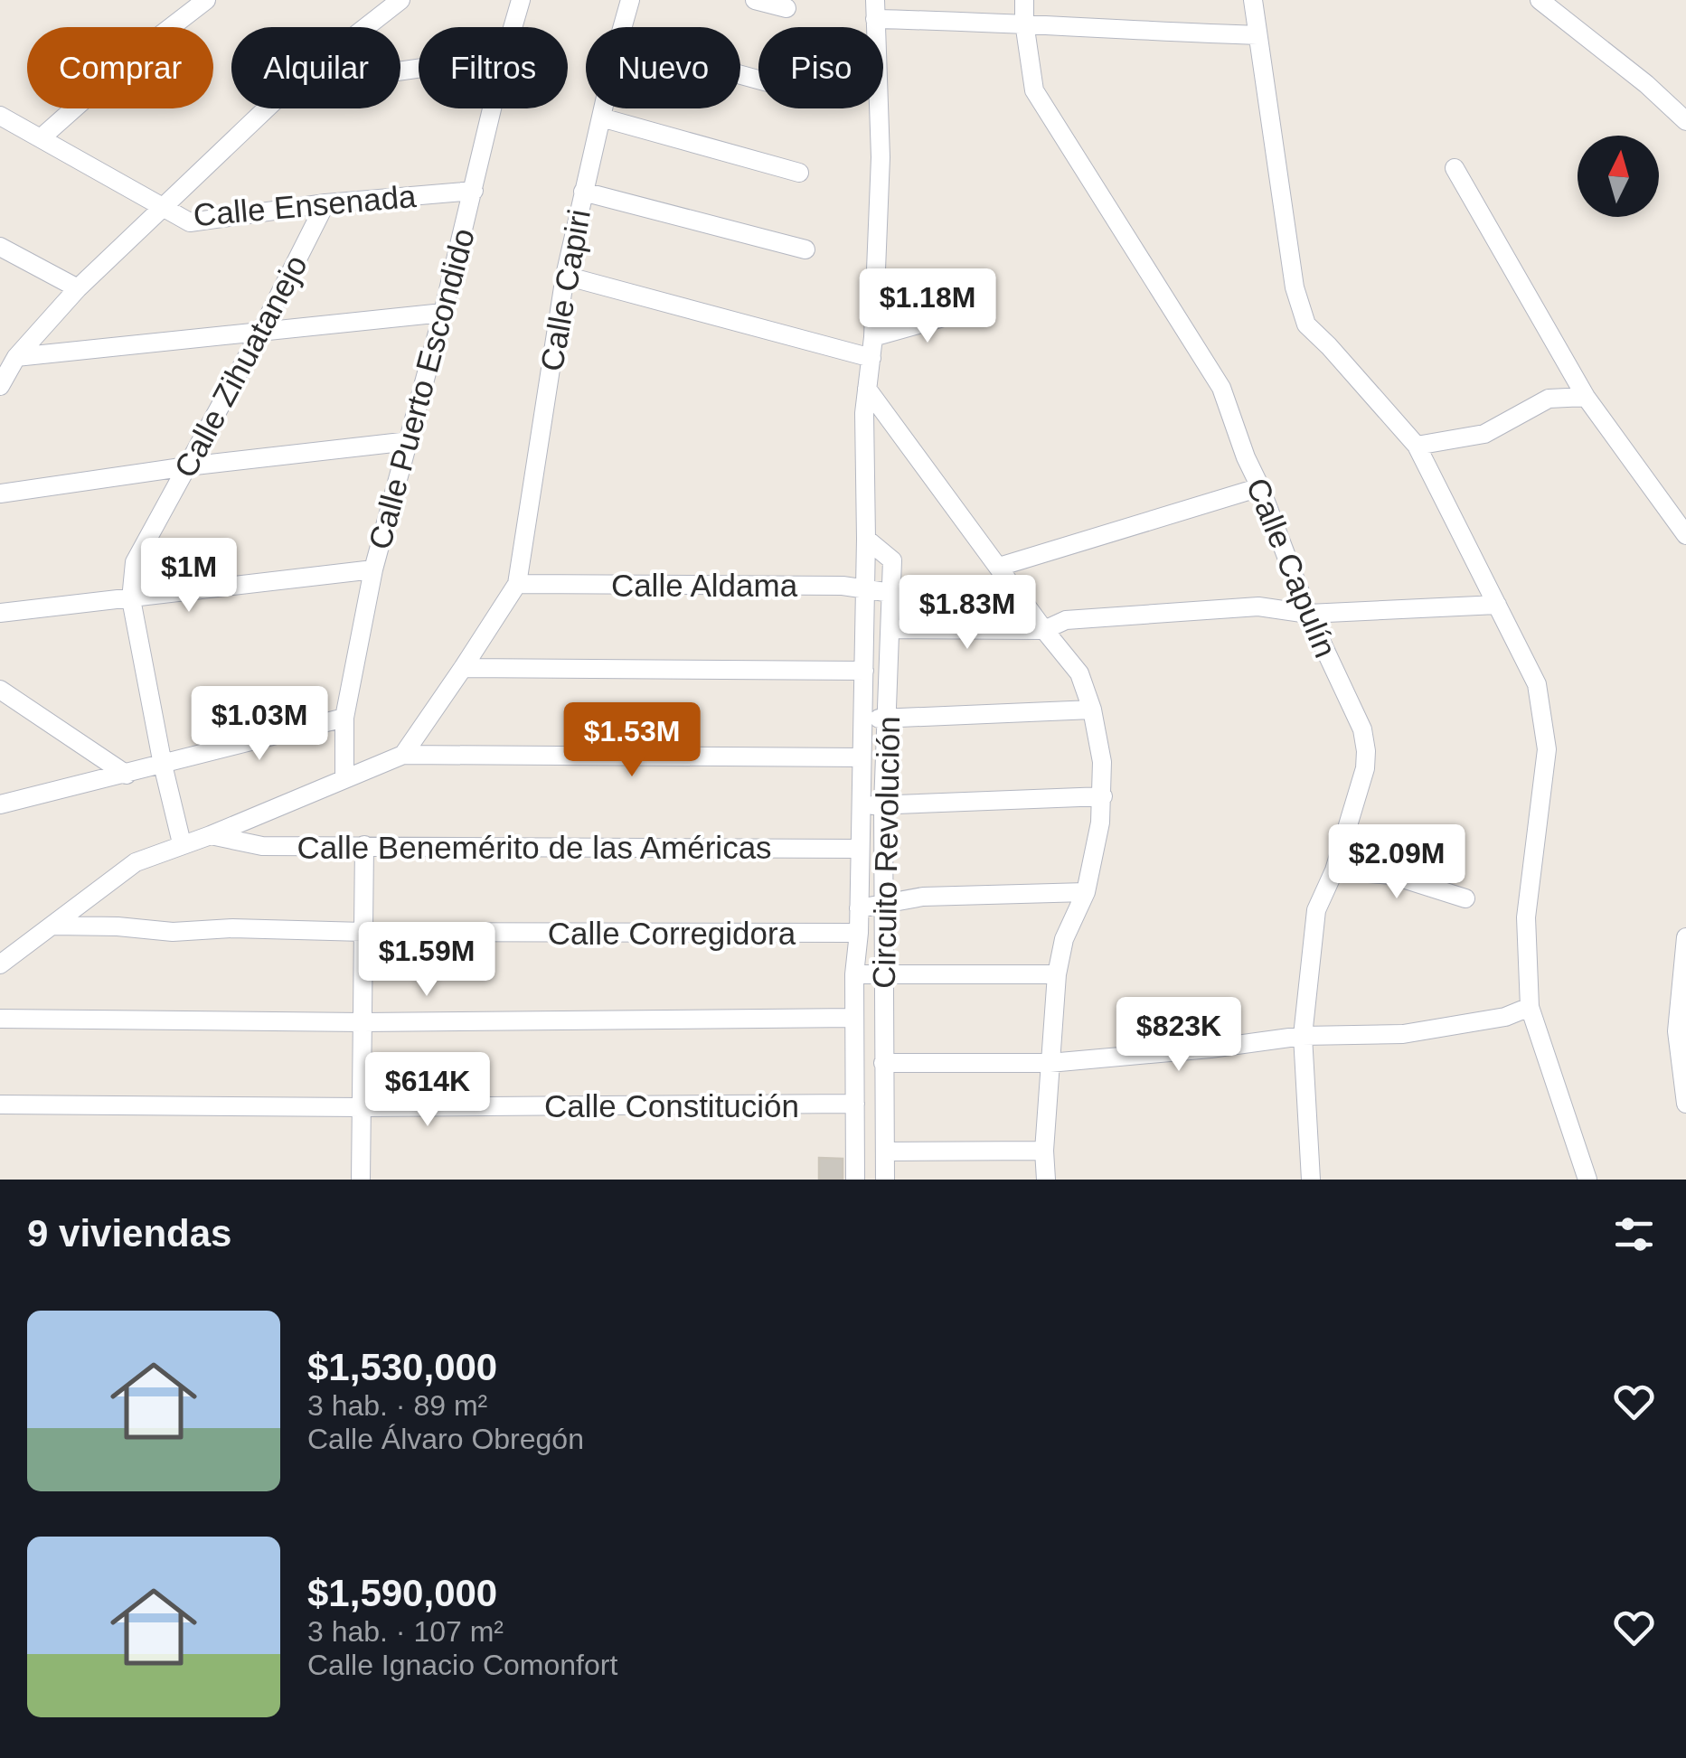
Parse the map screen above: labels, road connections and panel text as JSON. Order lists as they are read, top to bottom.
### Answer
{
  "streets": {
    "street": [
      "Calle Ensenada",
      "Calle Capiri",
      "Calle Zihuatanejo",
      "Calle Puerto Escondido",
      "Calle Capulín",
      "Calle Aldama",
      "Calle Benemérito de las Américas",
      "Circuito Revolución",
      "Calle Corregidora",
      "Calle Constitución"
    ]
  },
  "crossings": [
    ["Calle Ensenada", "Calle Zihuatanejo"],
    ["Calle Ensenada", "Calle Puerto Escondido"],
    ["Calle Capiri", "Calle Aldama"],
    ["Calle Aldama", "Circuito Revolución"],
    ["Calle Benemérito de las Américas", "Circuito Revolución"],
    ["Circuito Revolución", "Calle Corregidora"],
    ["Circuito Revolución", "Calle Constitución"]
  ],
  "north": "top",
  "page": {
    "chip": [
      "Comprar",
      "Alquilar",
      "Filtros",
      "Nuevo",
      "Piso"
    ],
    "price": [
      "$1.18M",
      "$1M",
      "$1.83M",
      "$1.03M",
      "$1.53M",
      "$2.09M",
      "$1.59M",
      "$823K",
      "$614K"
    ],
    "heading": "9 viviendas",
    "list": [
      {
        "name": "$1,530,000",
        "note": "3 hab. · 89 m² · Calle Álvaro Obregón"
      },
      {
        "name": "$1,590,000",
        "note": "3 hab. · 107 m² · Calle Ignacio Comonfort"
      }
    ]
  }
}
